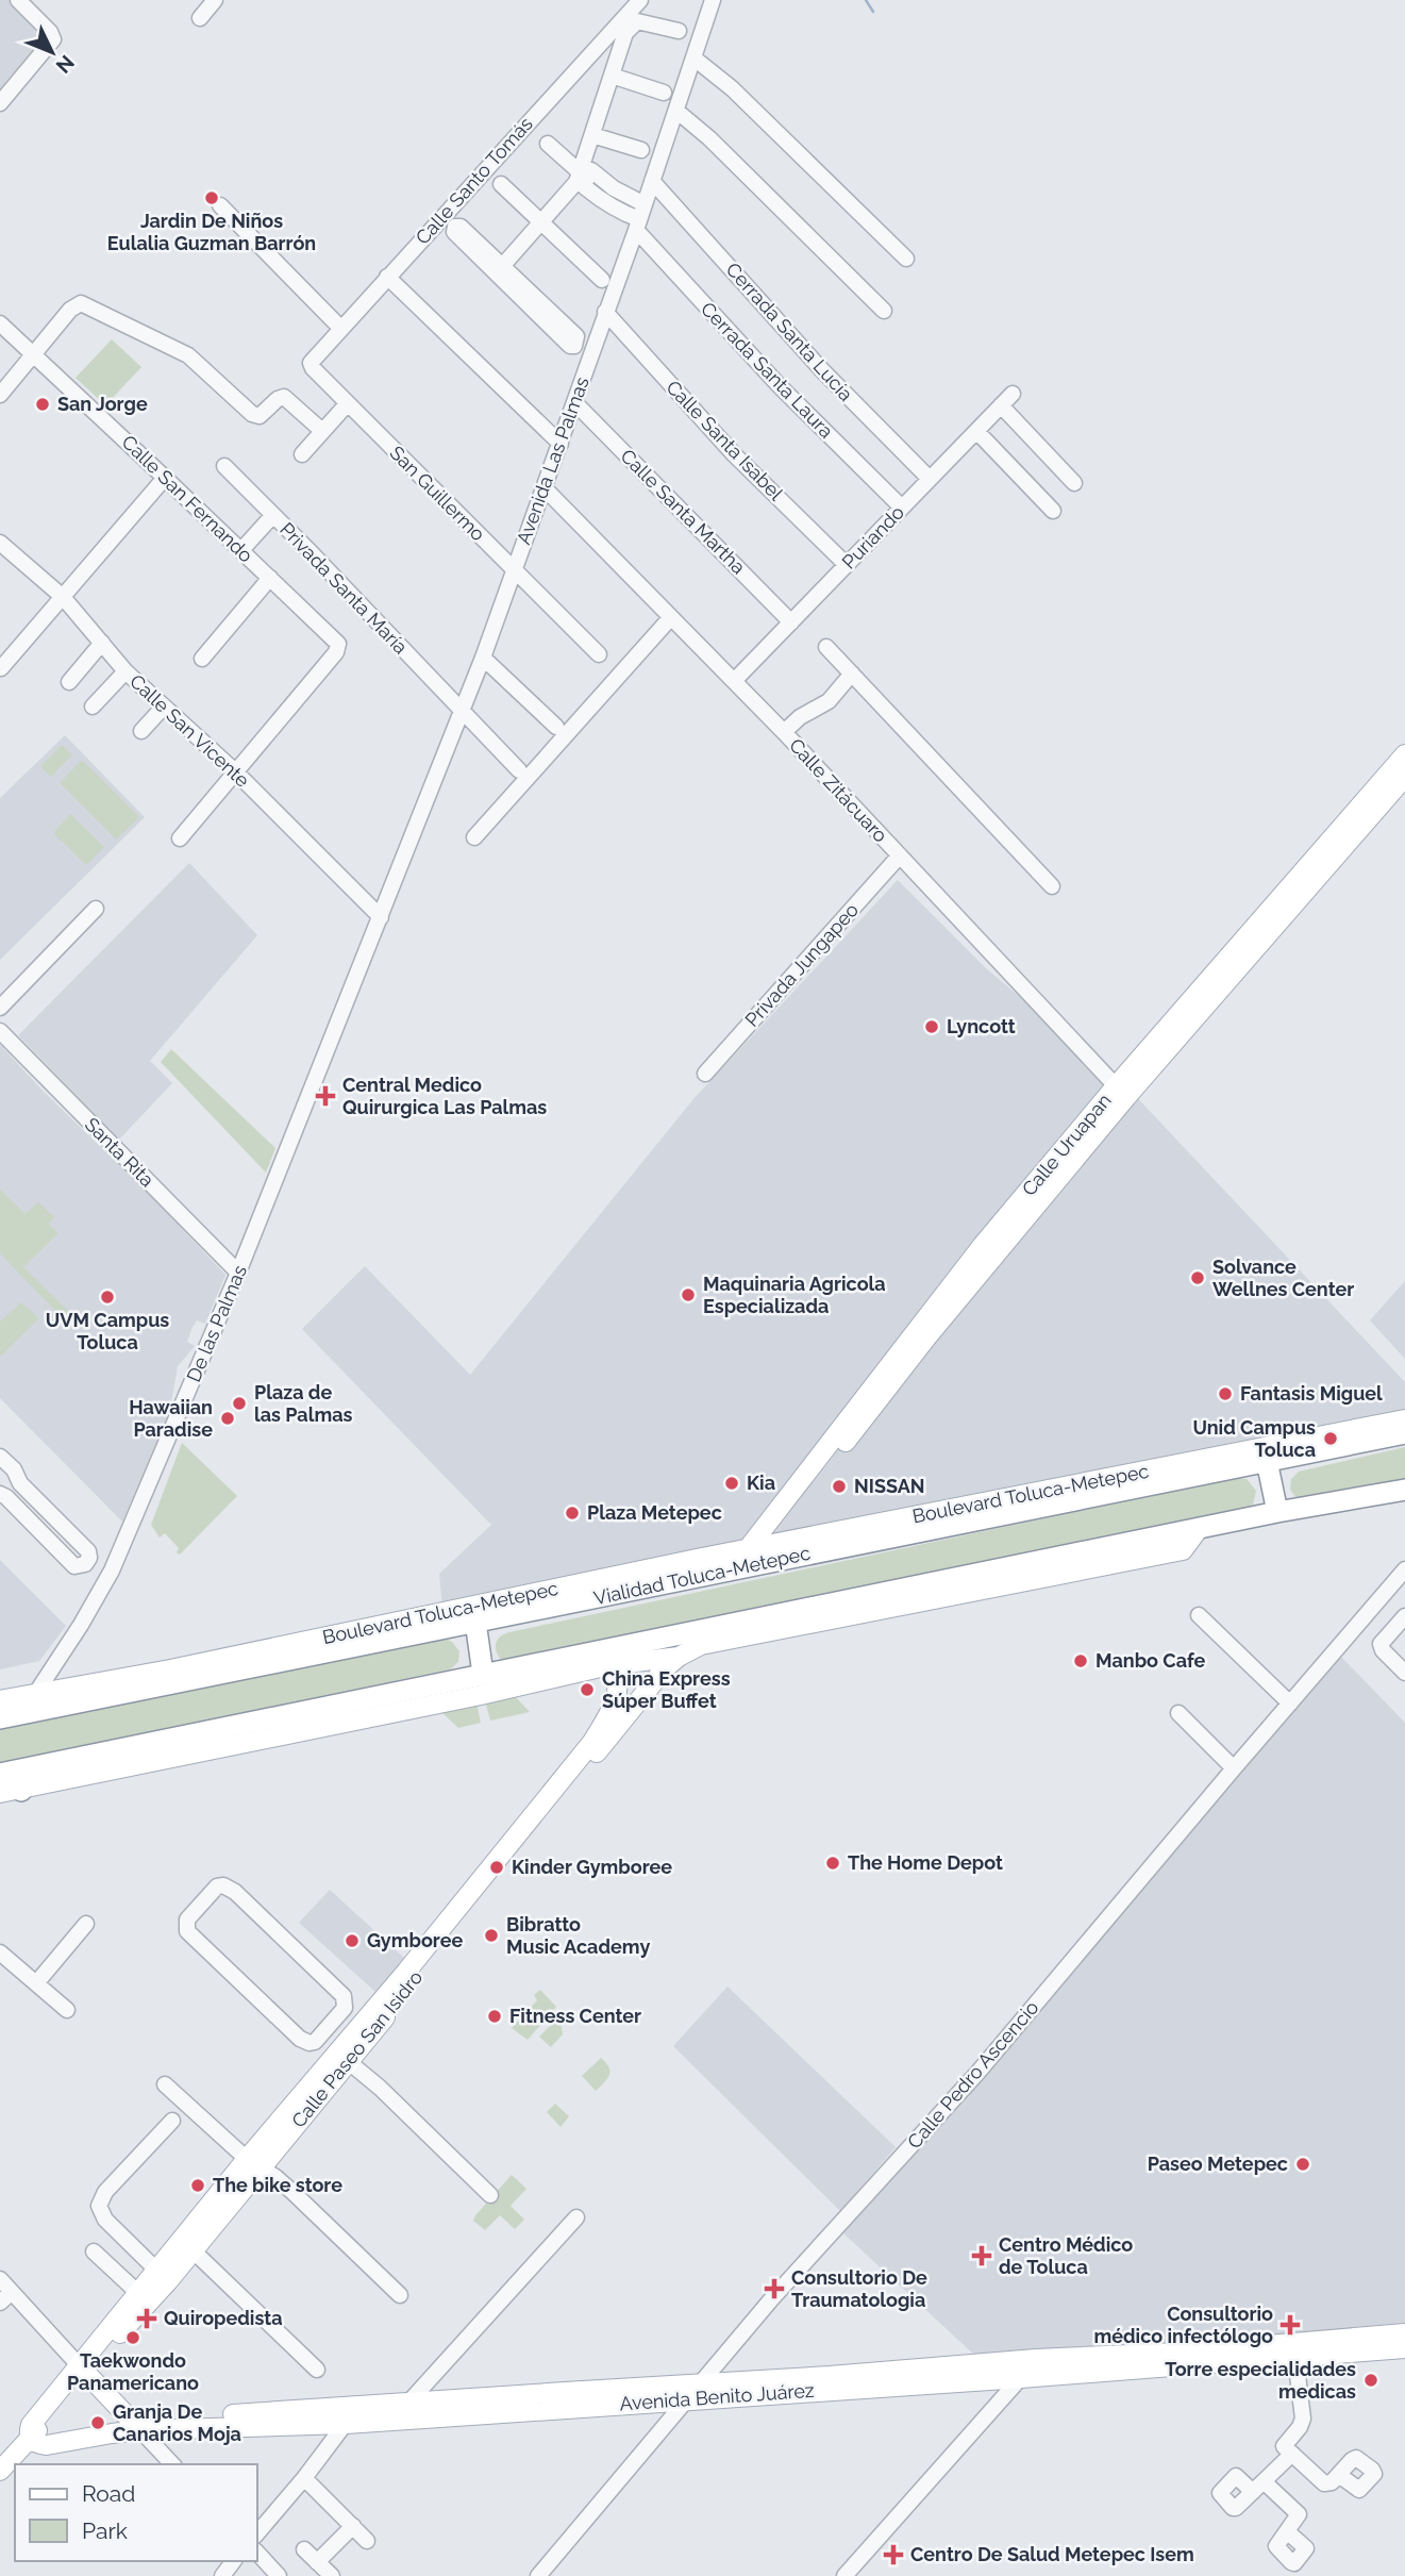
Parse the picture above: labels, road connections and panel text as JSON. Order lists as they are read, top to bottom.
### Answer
{
  "streets": {
    "highway": ["Vialidad Toluca-Metepec"],
    "main road": [
      "Calle Uruapan",
      "Boulevard Toluca-Metepec",
      "Calle Paseo San Isidro",
      "Avenida Benito Juárez"
    ],
    "street": [
      "Calle Santo Tomás",
      "Cerrada Santa Lucía",
      "Cerrada Santa Laura",
      "Calle Santa Isabel",
      "Avenida Las Palmas",
      "San Guillermo",
      "Calle San Fernando",
      "Calle Santa Martha",
      "Puriando",
      "Privada Santa María",
      "Calle San Vicente",
      "Calle Zitácuaro",
      "Privada Jungapeo",
      "Santa Rita",
      "De las Palmas",
      "Calle Pedro Ascencio"
    ]
  },
  "crossings": [
    ["Calle Santo Tomás", "San Guillermo"],
    ["Cerrada Santa Lucía", "Avenida Las Palmas"],
    ["Cerrada Santa Lucía", "Puriando"],
    ["Cerrada Santa Laura", "Avenida Las Palmas"],
    ["Cerrada Santa Laura", "Puriando"],
    ["Calle Santa Isabel", "Avenida Las Palmas"],
    ["Calle Santa Isabel", "Puriando"],
    ["Avenida Las Palmas", "San Guillermo"],
    ["Avenida Las Palmas", "Calle Santa Martha"],
    ["Avenida Las Palmas", "Privada Santa María"],
    ["Avenida Las Palmas", "Calle San Vicente"],
    ["Avenida Las Palmas", "Calle Zitácuaro"],
    ["Avenida Las Palmas", "De las Palmas"],
    ["Calle San Fernando", "Calle San Vicente"],
    ["Calle Santa Martha", "Puriando"],
    ["Puriando", "Calle Zitácuaro"],
    ["Calle San Vicente", "De las Palmas"],
    ["Calle Zitácuaro", "Privada Jungapeo"],
    ["Calle Zitácuaro", "Calle Uruapan"],
    ["Calle Uruapan", "Boulevard Toluca-Metepec"],
    ["Santa Rita", "De las Palmas"],
    ["De las Palmas", "Boulevard Toluca-Metepec"],
    ["De las Palmas", "Vialidad Toluca-Metepec"],
    ["Boulevard Toluca-Metepec", "Vialidad Toluca-Metepec"],
    ["Calle Paseo San Isidro", "Avenida Benito Juárez"],
    ["Calle Pedro Ascencio", "Avenida Benito Juárez"]
  ],
  "places": {
    "other": [
      "Jardin De Niños Eulalia Guzman Barrón",
      "San Jorge",
      "Lyncott",
      "Solvance Wellnes Center",
      "Maquinaria Agricola Especializada",
      "UVM Campus Toluca",
      "Fantasis Miguel",
      "Plaza de las Palmas",
      "Hawaiian Paradise",
      "Unid Campus Toluca",
      "Kia",
      "NISSAN",
      "Plaza Metepec",
      "Manbo Cafe",
      "China Express Súper Buffet",
      "The Home Depot",
      "Kinder Gymboree",
      "Bibratto Music Academy",
      "Gymboree",
      "Fitness Center",
      "Paseo Metepec",
      "The bike store",
      "Taekwondo Panamericano",
      "Torre especialidades medicas",
      "Granja De Canarios Moja"
    ],
    "health": [
      "Central Medico Quirurgica Las Palmas",
      "Centro Médico de Toluca",
      "Consultorio De Traumatologia",
      "Quiropedista",
      "Consultorio médico infectólogo",
      "Centro De Salud Metepec Isem"
    ]
  },
  "legend": ["Road", "Park"],
  "north": "bottom right"
}
